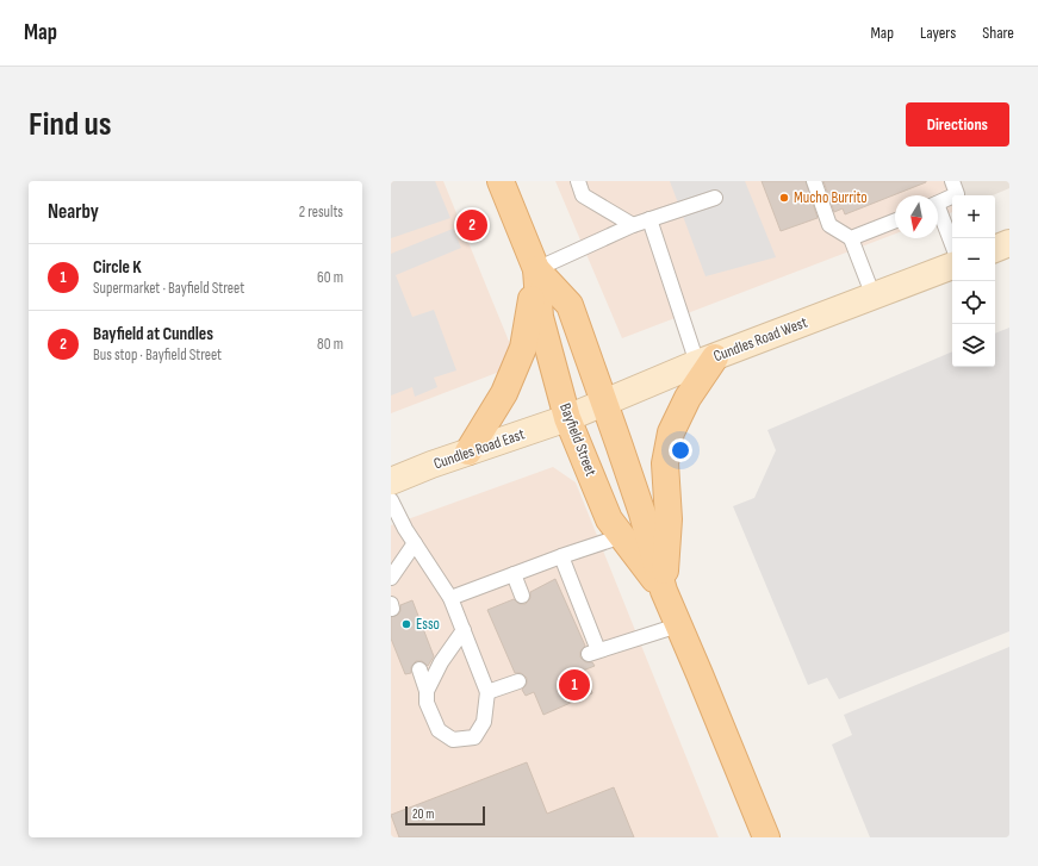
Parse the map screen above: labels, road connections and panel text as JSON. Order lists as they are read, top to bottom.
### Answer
{
  "streets": {
    "main road": ["Cundles Road West", "Bayfield Street", "Cundles Road East"]
  },
  "crossings": [
    ["Cundles Road West", "Bayfield Street"],
    ["Cundles Road West", "Cundles Road East"],
    ["Bayfield Street", "Cundles Road East"]
  ],
  "places": ["Mucho Burrito", "Esso"],
  "scale_bar": "20 m",
  "north": "bottom",
  "page": {
    "header": "Map",
    "nav": ["Map", "Layers", "Share"],
    "buttons": "Directions",
    "title": "Find us",
    "heading": ["Nearby", "2 results"],
    "map_buttons": ["+", "−"],
    "pins": ["2", "1"],
    "list": [
      {
        "mark": "1",
        "name": "Circle K",
        "note": "Supermarket · Bayfield Street",
        "value": "60 m"
      },
      {
        "mark": "2",
        "name": "Bayfield at Cundles",
        "note": "Bus stop · Bayfield Street",
        "value": "80 m"
      }
    ],
    "scale": "20 m"
  }
}
